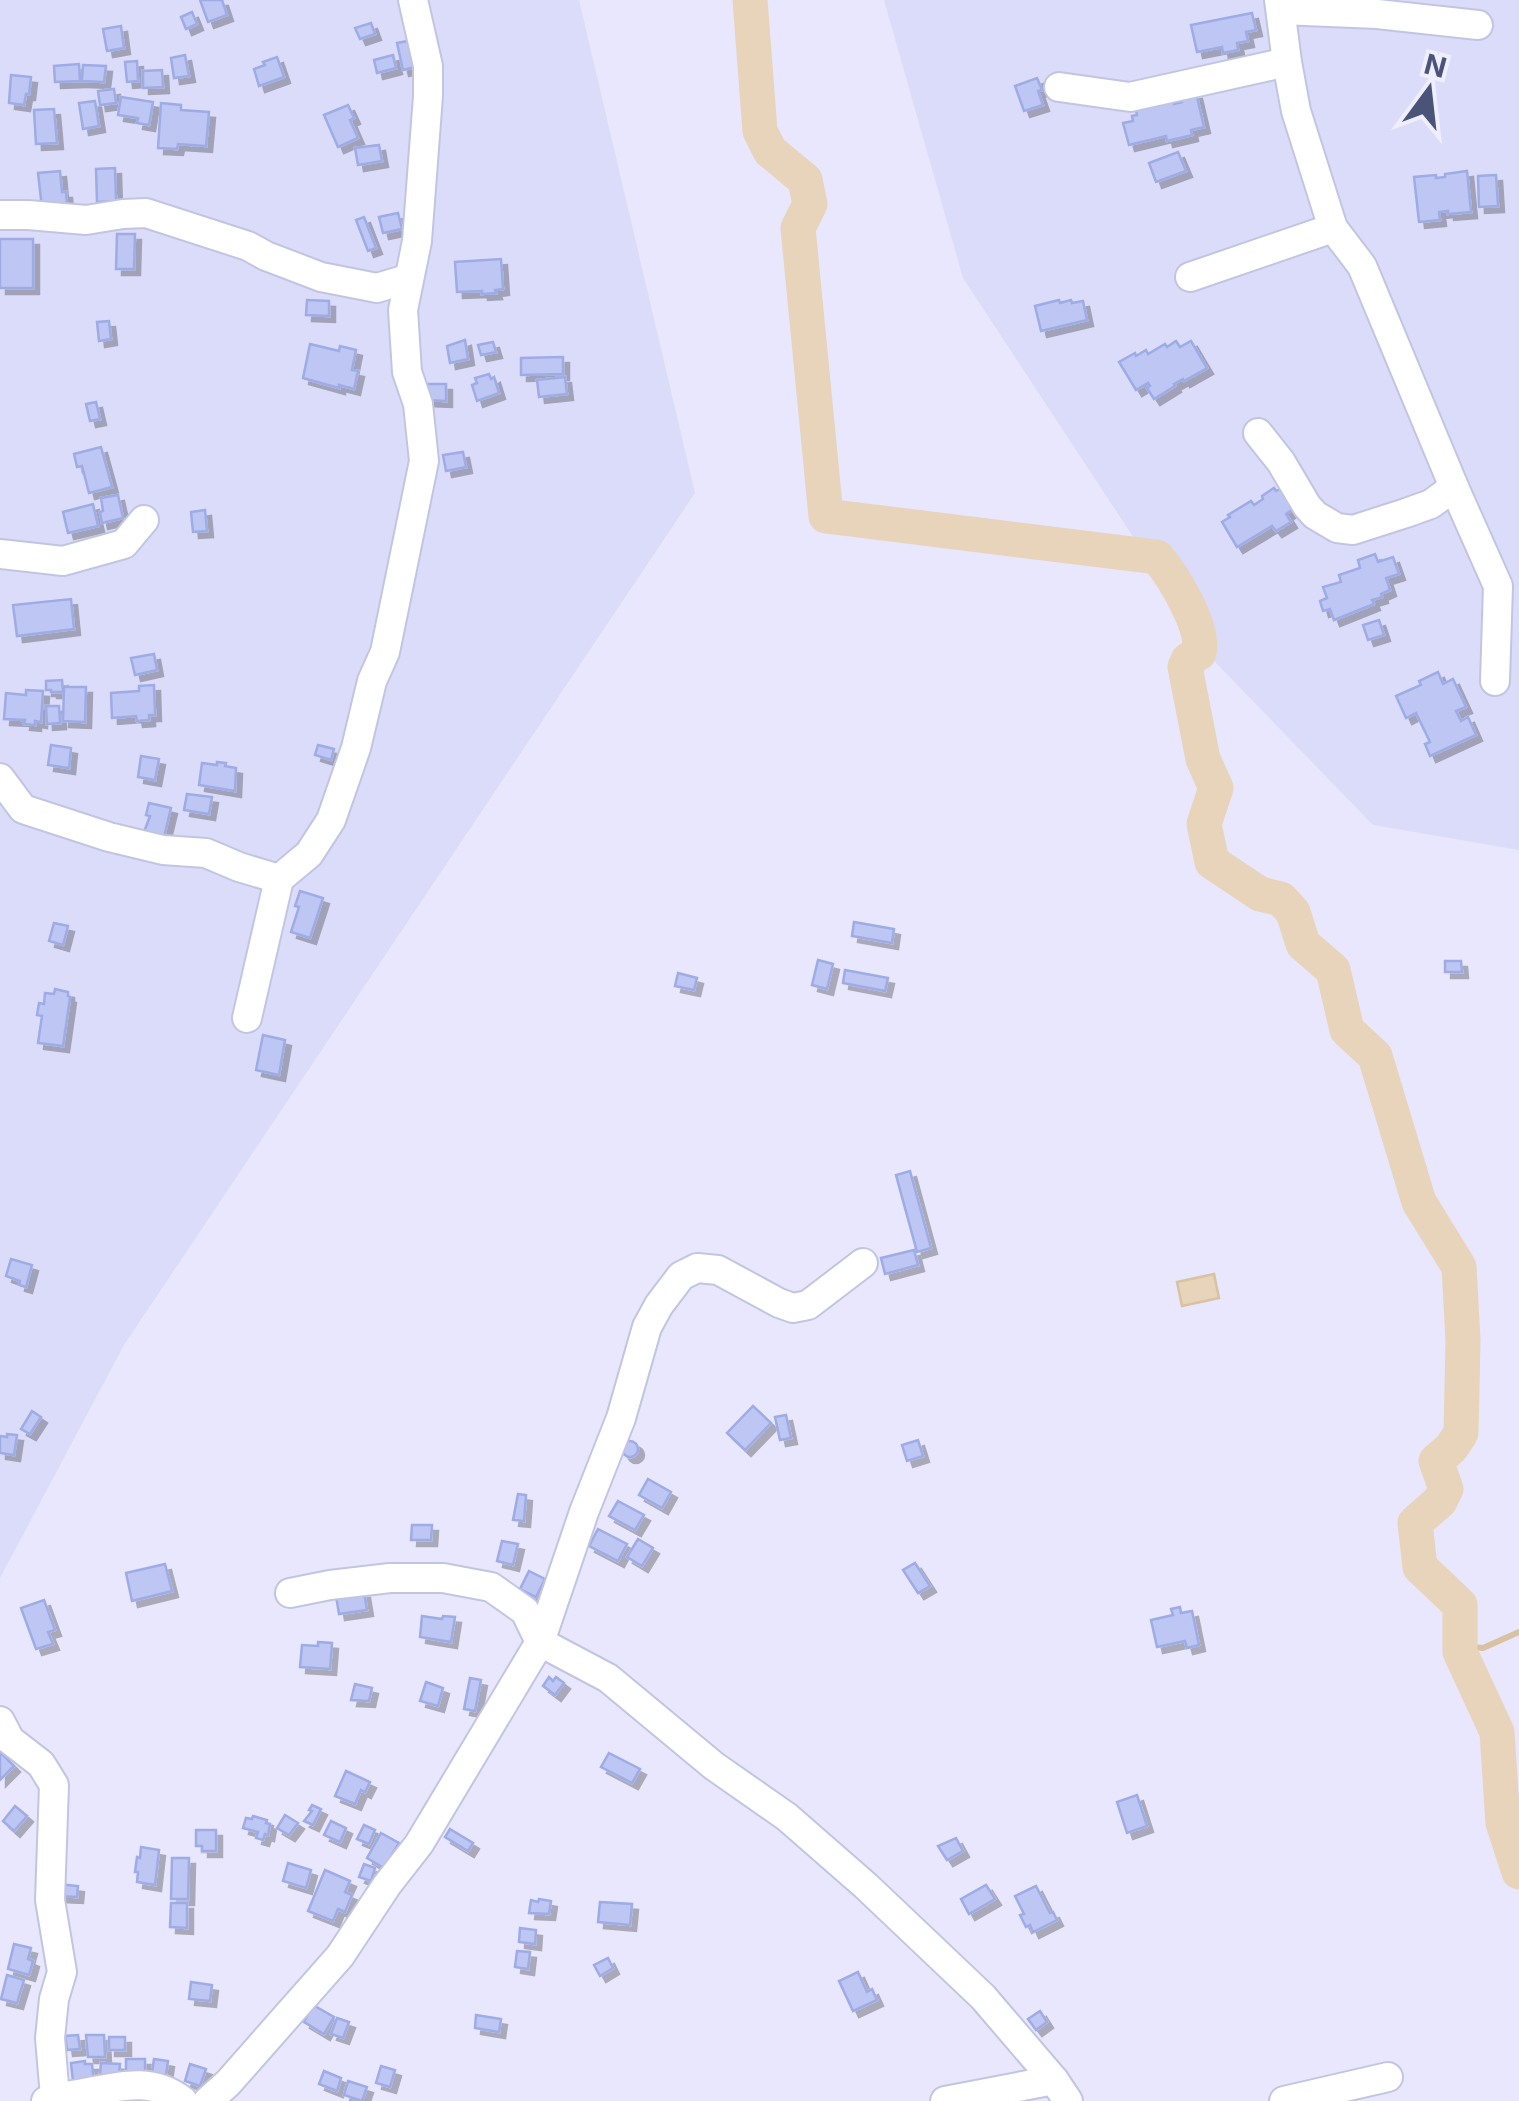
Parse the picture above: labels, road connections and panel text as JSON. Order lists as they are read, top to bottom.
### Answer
{
  "north": "top"
}
